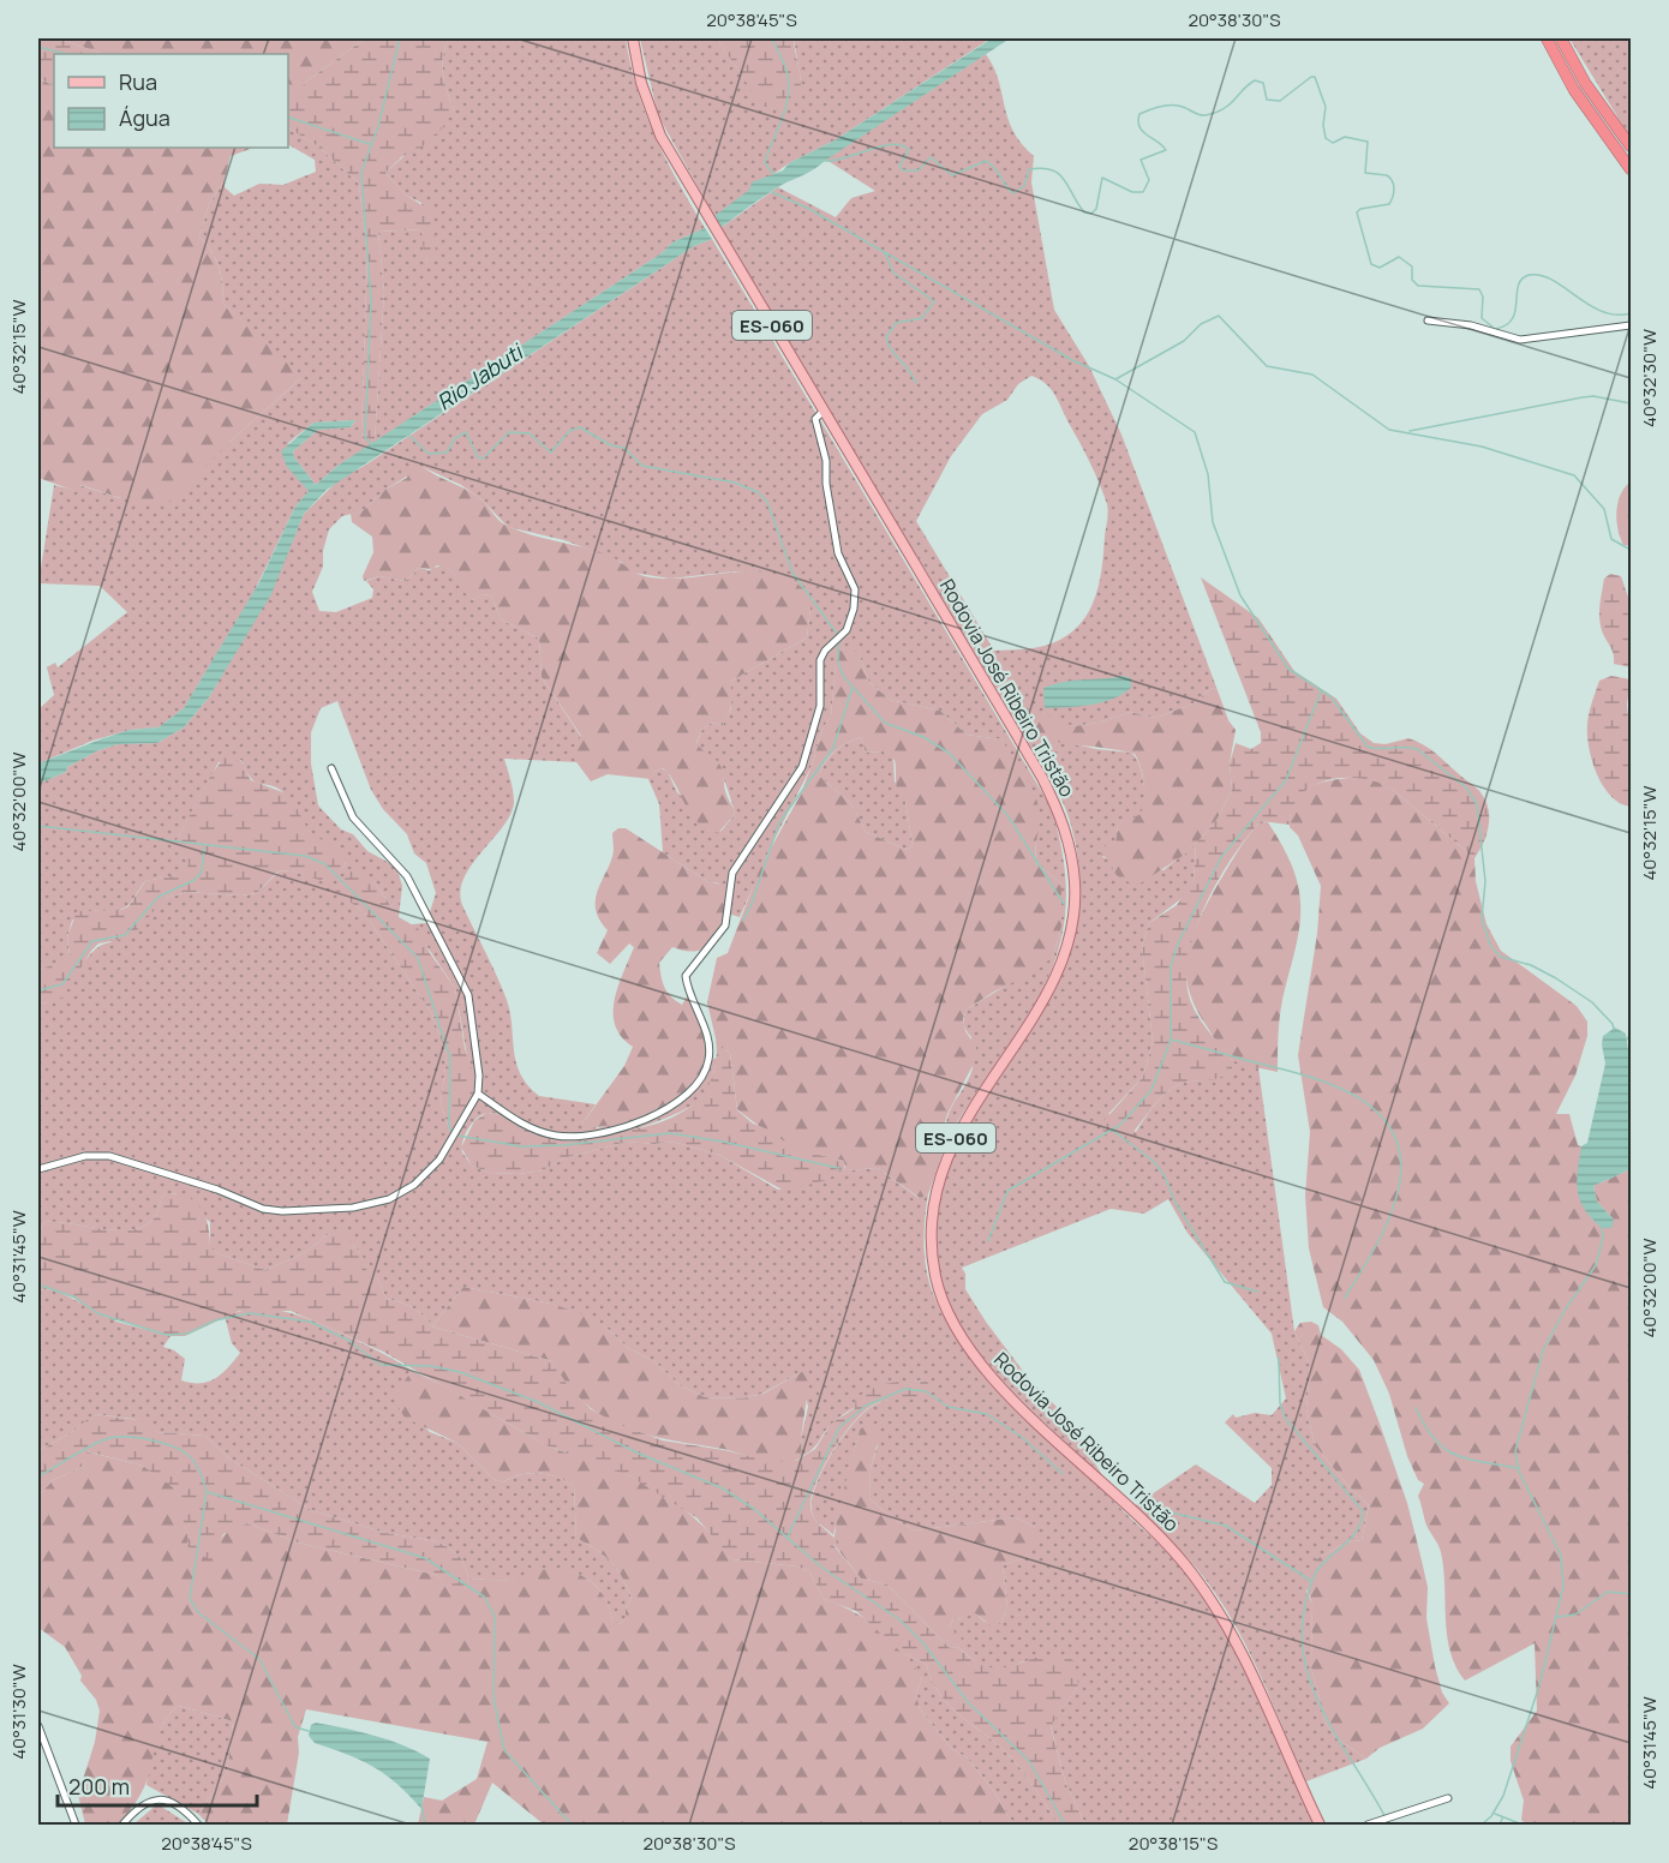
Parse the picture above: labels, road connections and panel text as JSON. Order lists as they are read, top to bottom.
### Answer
{
  "streets": {
    "main road": ["ES-060", "Rodovia José Ribeiro Tristão"]
  },
  "water": ["Rio Jabuti"],
  "legend": ["Rua", "Água"],
  "scale_bar": "200 m",
  "coordinates": [
    "20°38'45\"S",
    "20°38'30\"S",
    "40°32'15\"W",
    "40°32'30\"W",
    "40°32'00\"W",
    "40°31'45\"W",
    "40°31'30\"W",
    "20°38'15\"S"
  ]
}
